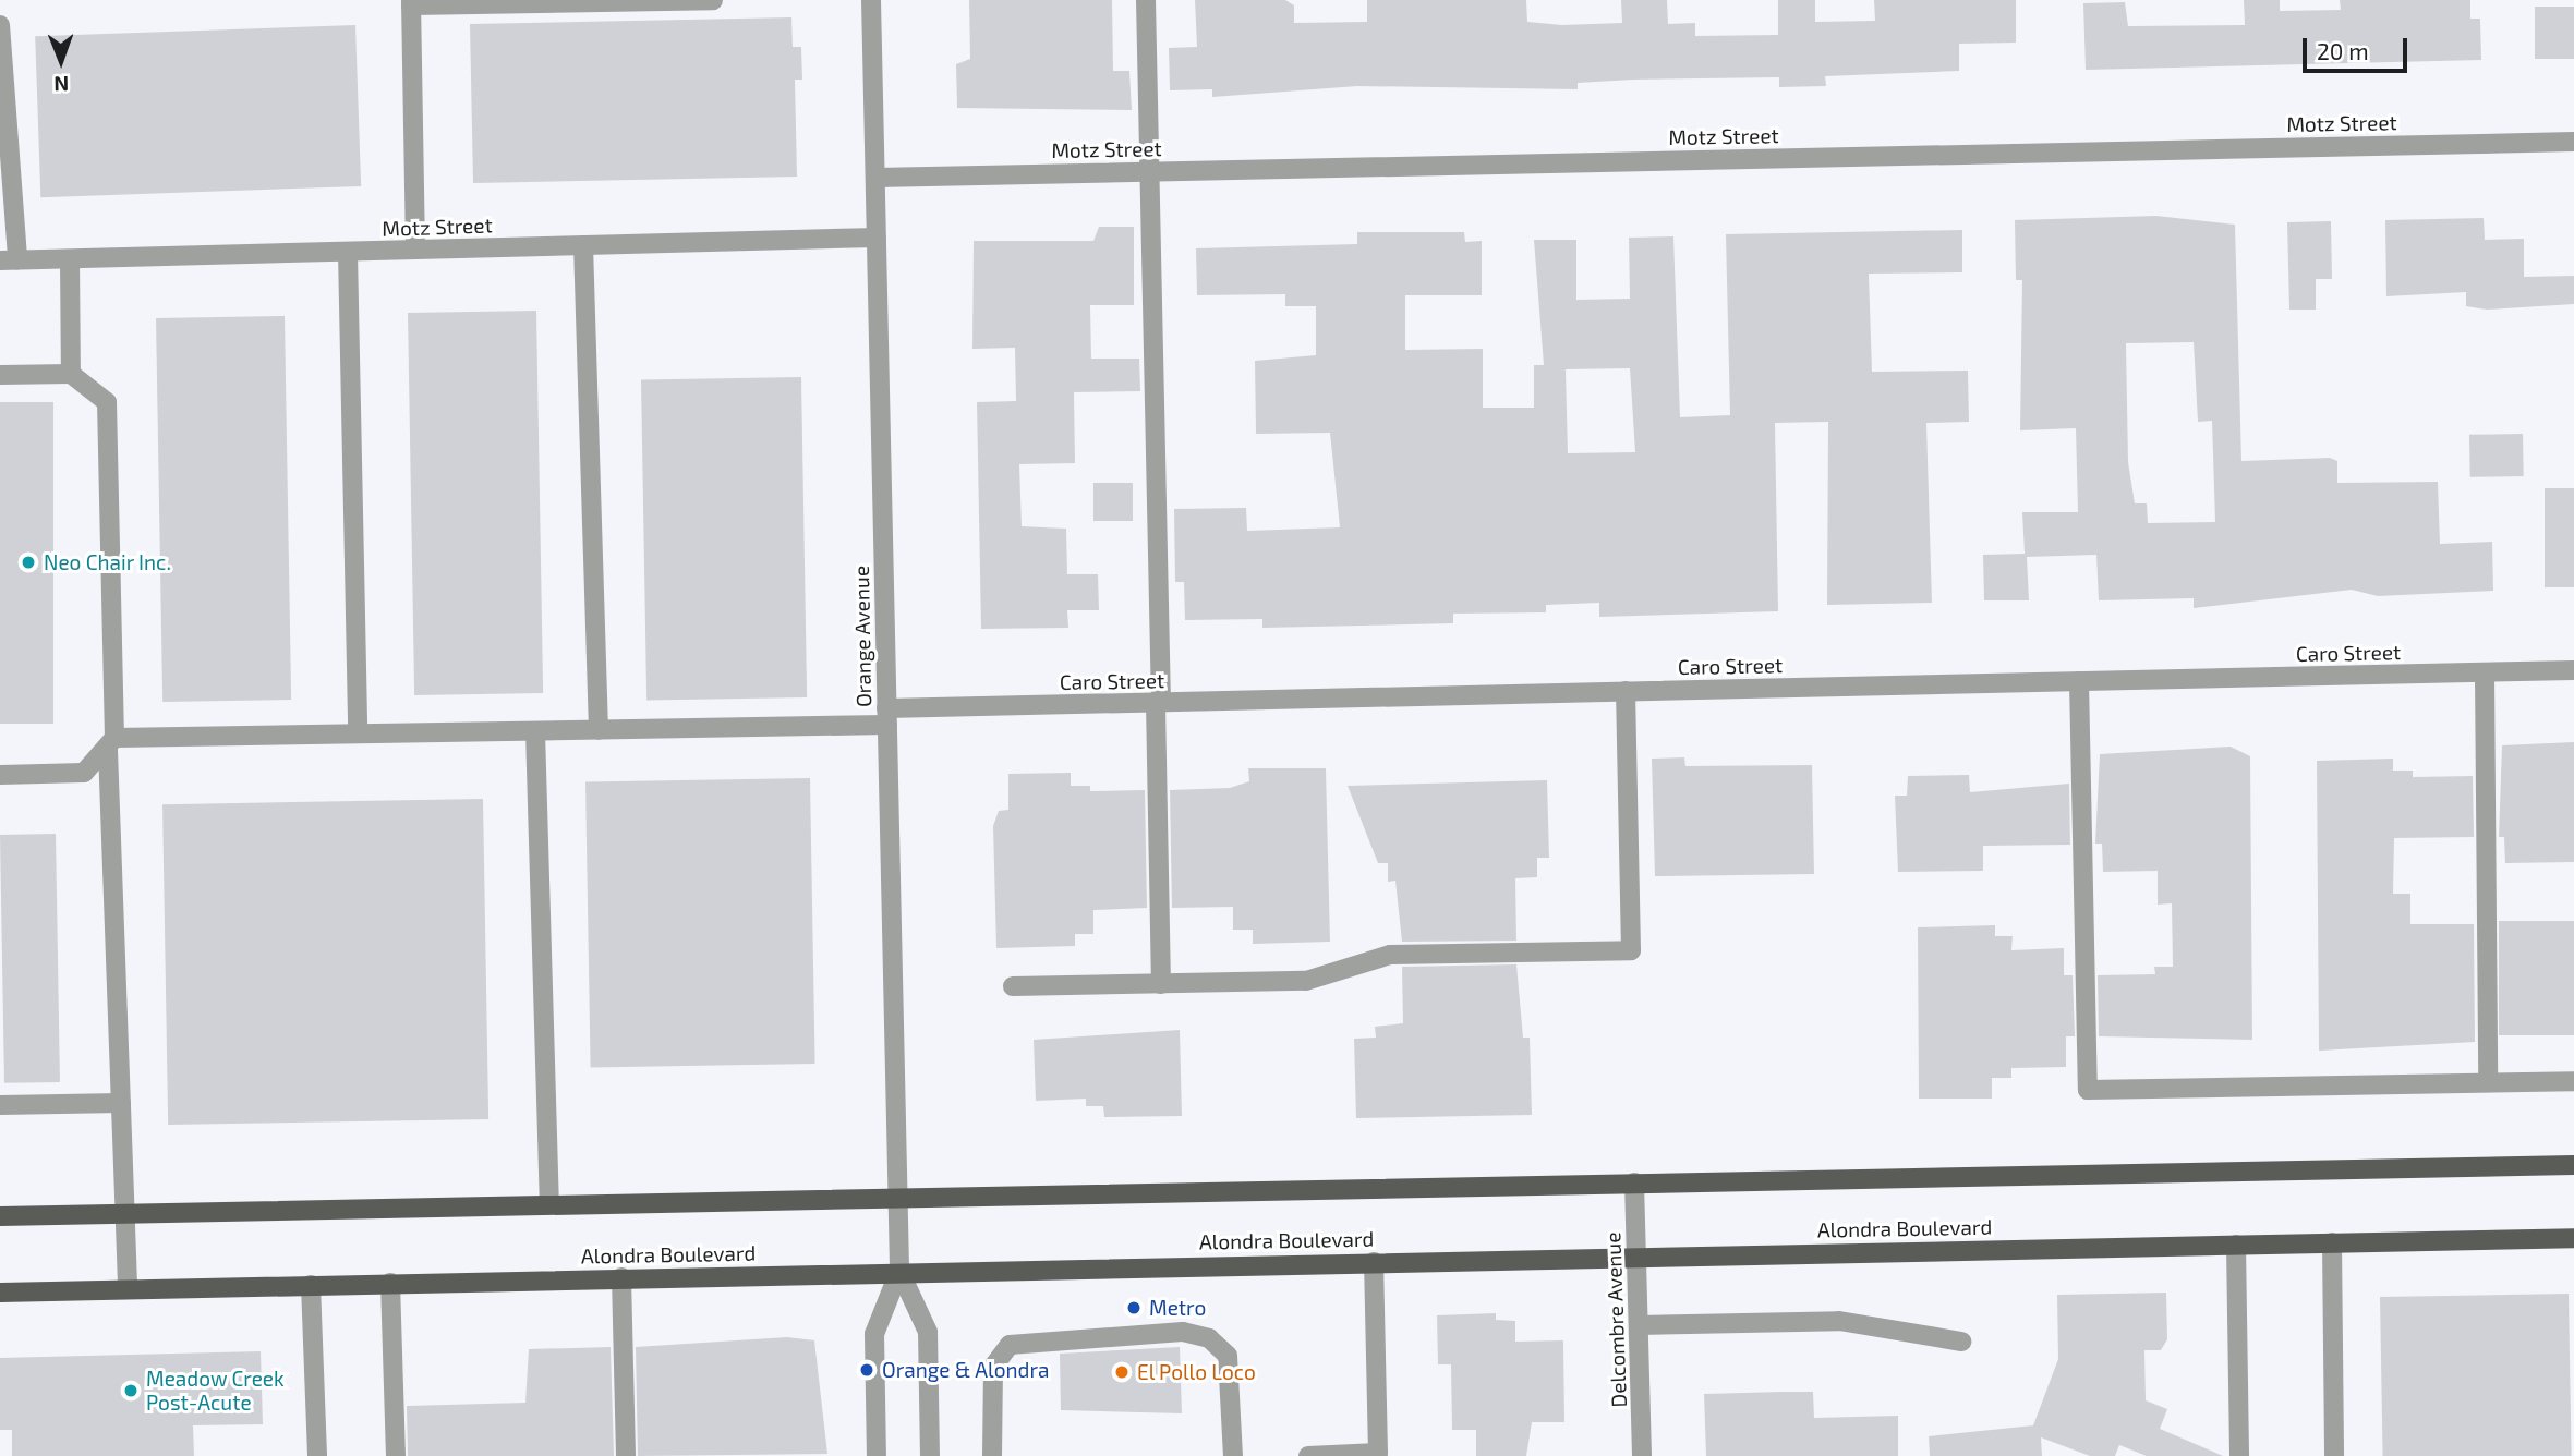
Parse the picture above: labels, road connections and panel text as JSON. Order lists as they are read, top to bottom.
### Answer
{
  "streets": {
    "main road": ["Alondra Boulevard"],
    "street": [
      "Motz Street",
      "Orange Avenue",
      "Caro Street",
      "Delcombre Avenue"
    ]
  },
  "crossings": [
    ["Motz Street", "Orange Avenue"],
    ["Orange Avenue", "Caro Street"],
    ["Orange Avenue", "Alondra Boulevard"],
    ["Alondra Boulevard", "Delcombre Avenue"]
  ],
  "places": [
    "Neo Chair Inc.",
    "Metro",
    "Orange & Alondra",
    "El Pollo Loco",
    "Meadow Creek Post-Acute"
  ],
  "scale_bar": "20 m",
  "north": "bottom"
}
